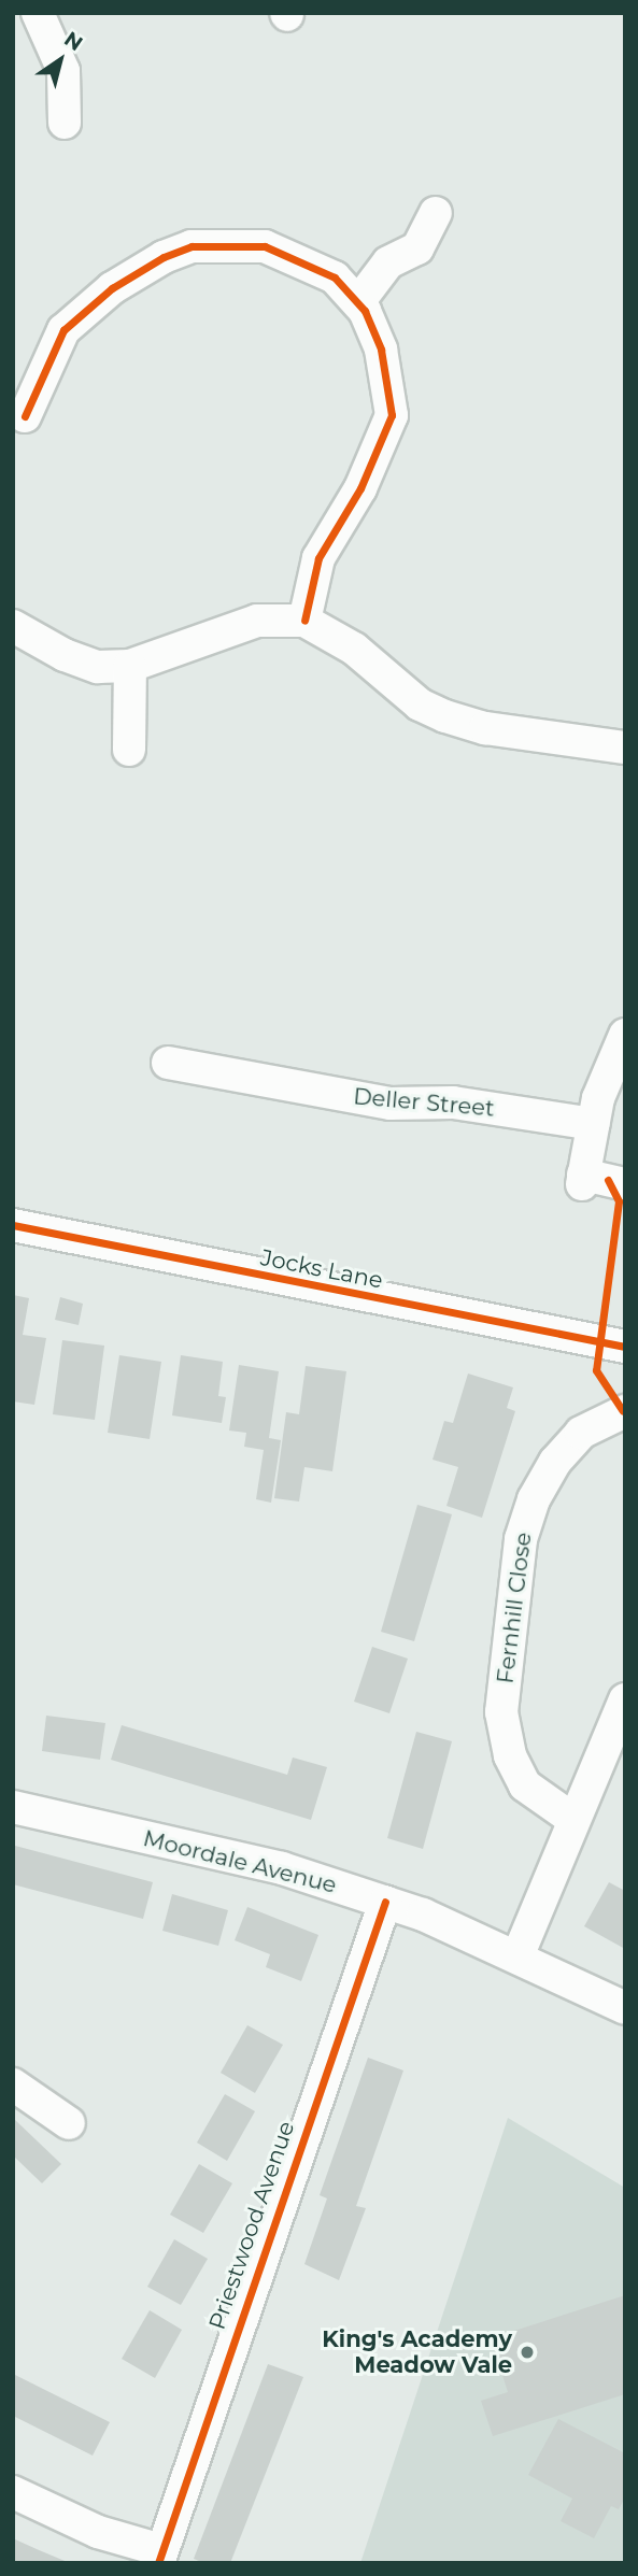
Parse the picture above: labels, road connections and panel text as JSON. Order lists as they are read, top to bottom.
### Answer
{
  "streets": {
    "street": [
      "Deller Street",
      "Jocks Lane",
      "Fernhill Close",
      "Moordale Avenue",
      "Priestwood Avenue"
    ]
  },
  "crossings": [
    ["Moordale Avenue", "Priestwood Avenue"]
  ],
  "places": ["King's Academy Meadow Vale"],
  "north": "top right"
}
